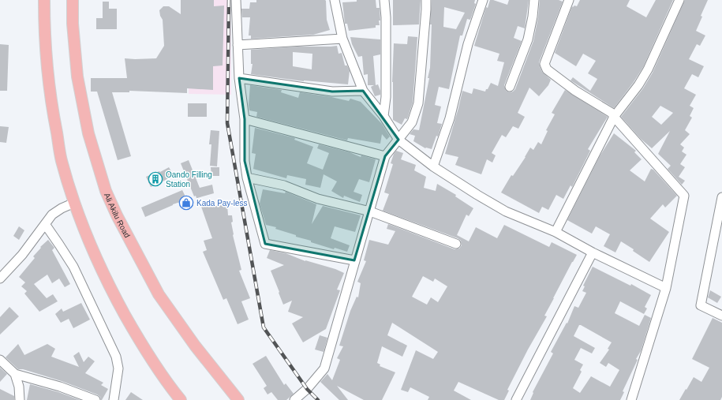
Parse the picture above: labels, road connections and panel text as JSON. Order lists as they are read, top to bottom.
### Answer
{
  "streets": {
    "main road": ["Ali Akilu Road"]
  },
  "places": {
    "building": ["Oando Filling Station"],
    "shop": ["Kada Pay-less"]
  }
}
